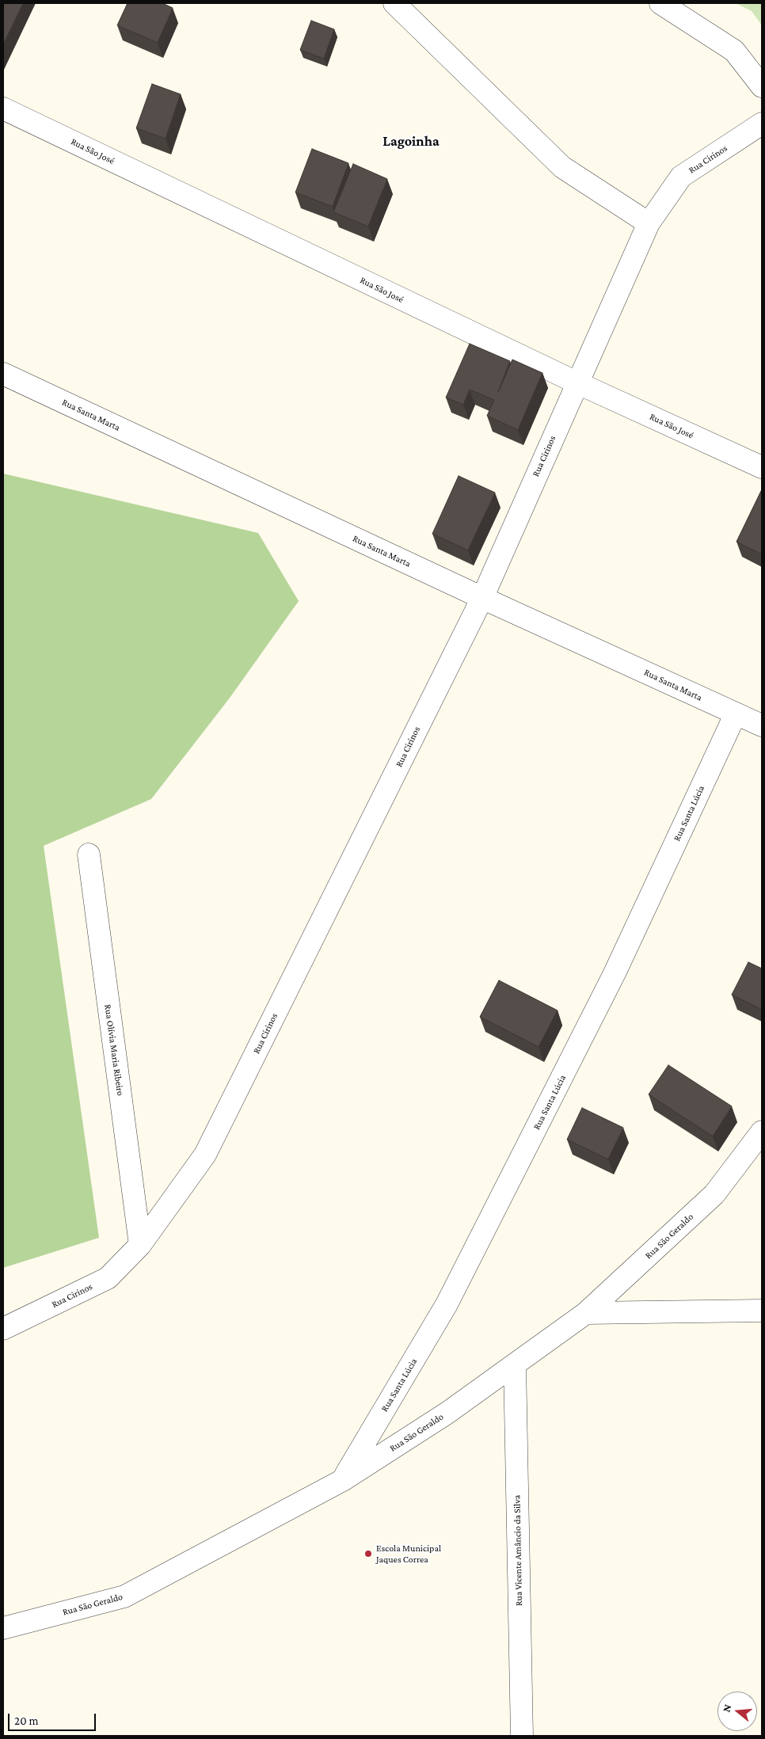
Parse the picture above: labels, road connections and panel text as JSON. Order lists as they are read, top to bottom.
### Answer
{
  "streets": {
    "street": [
      "Rua São José",
      "Rua Cirinos",
      "Rua Santa Marta",
      "Rua Santa Lúcia",
      "Rua Olívia Maria Ribeiro",
      "Rua São Geraldo",
      "Rua Vicente Amâncio da Silva"
    ]
  },
  "crossings": [
    ["Rua São José", "Rua Cirinos"],
    ["Rua Cirinos", "Rua Santa Marta"],
    ["Rua Cirinos", "Rua Olívia Maria Ribeiro"],
    ["Rua Santa Marta", "Rua Santa Lúcia"],
    ["Rua Santa Lúcia", "Rua São Geraldo"],
    ["Rua São Geraldo", "Rua Vicente Amâncio da Silva"]
  ],
  "districts": ["Lagoinha"],
  "places": ["Escola Municipal Jaques Correa"],
  "scale_bar": "20 m",
  "north": "left"
}
